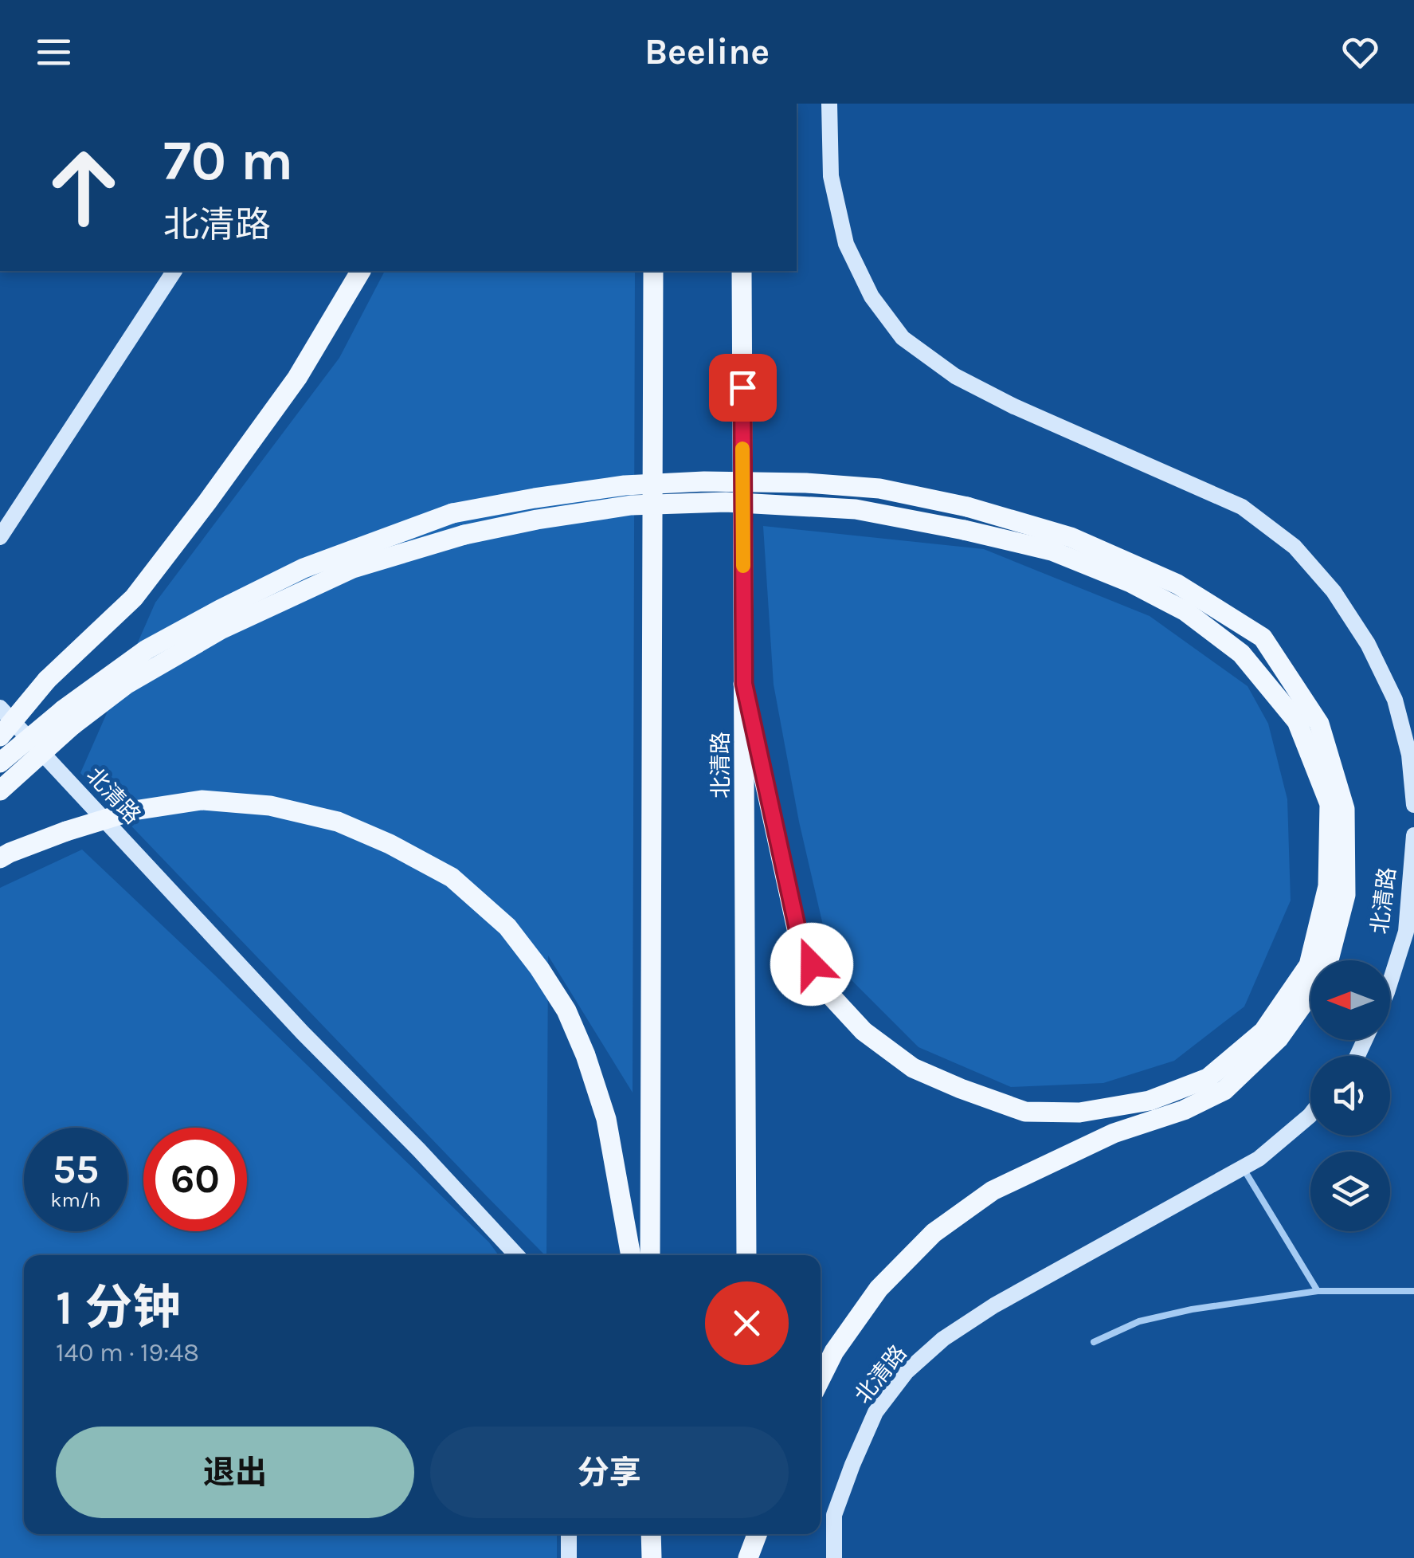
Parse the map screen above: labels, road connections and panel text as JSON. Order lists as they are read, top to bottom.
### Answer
{
  "streets": {
    "main road": ["北清路"]
  },
  "north": "left",
  "page": {
    "header": "Beeline",
    "turn": ["70 m", "北清路"],
    "speed": "55 km/h",
    "limit": "60",
    "heading": ["1 分钟", "140 m · 19:48"],
    "buttons": ["退出", "分享"]
  }
}
